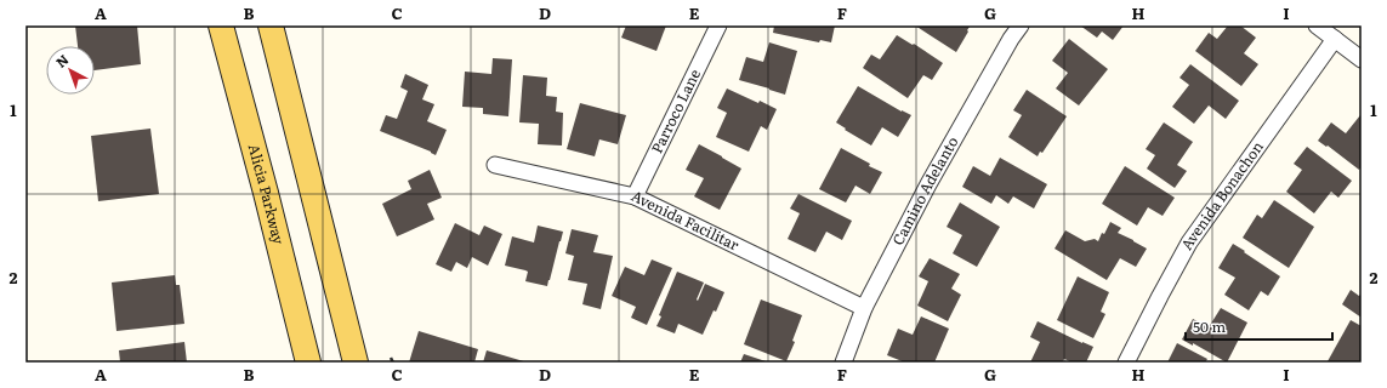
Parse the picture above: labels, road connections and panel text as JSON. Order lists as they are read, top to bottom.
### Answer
{
  "streets": {
    "main road": ["Alicia Parkway"],
    "street": [
      "Parroco Lane",
      "Camino Adelanto",
      "Avenida Bonachon",
      "Avenida Facilitar"
    ]
  },
  "crossings": [
    ["Parroco Lane", "Avenida Facilitar"],
    ["Camino Adelanto", "Avenida Facilitar"]
  ],
  "scale_bar": "50 m",
  "north": "top left",
  "grid": {
    "columns": [
      "A",
      "B",
      "C",
      "D",
      "E",
      "F",
      "G",
      "H",
      "I"
    ],
    "rows": ["1", "2"]
  }
}
